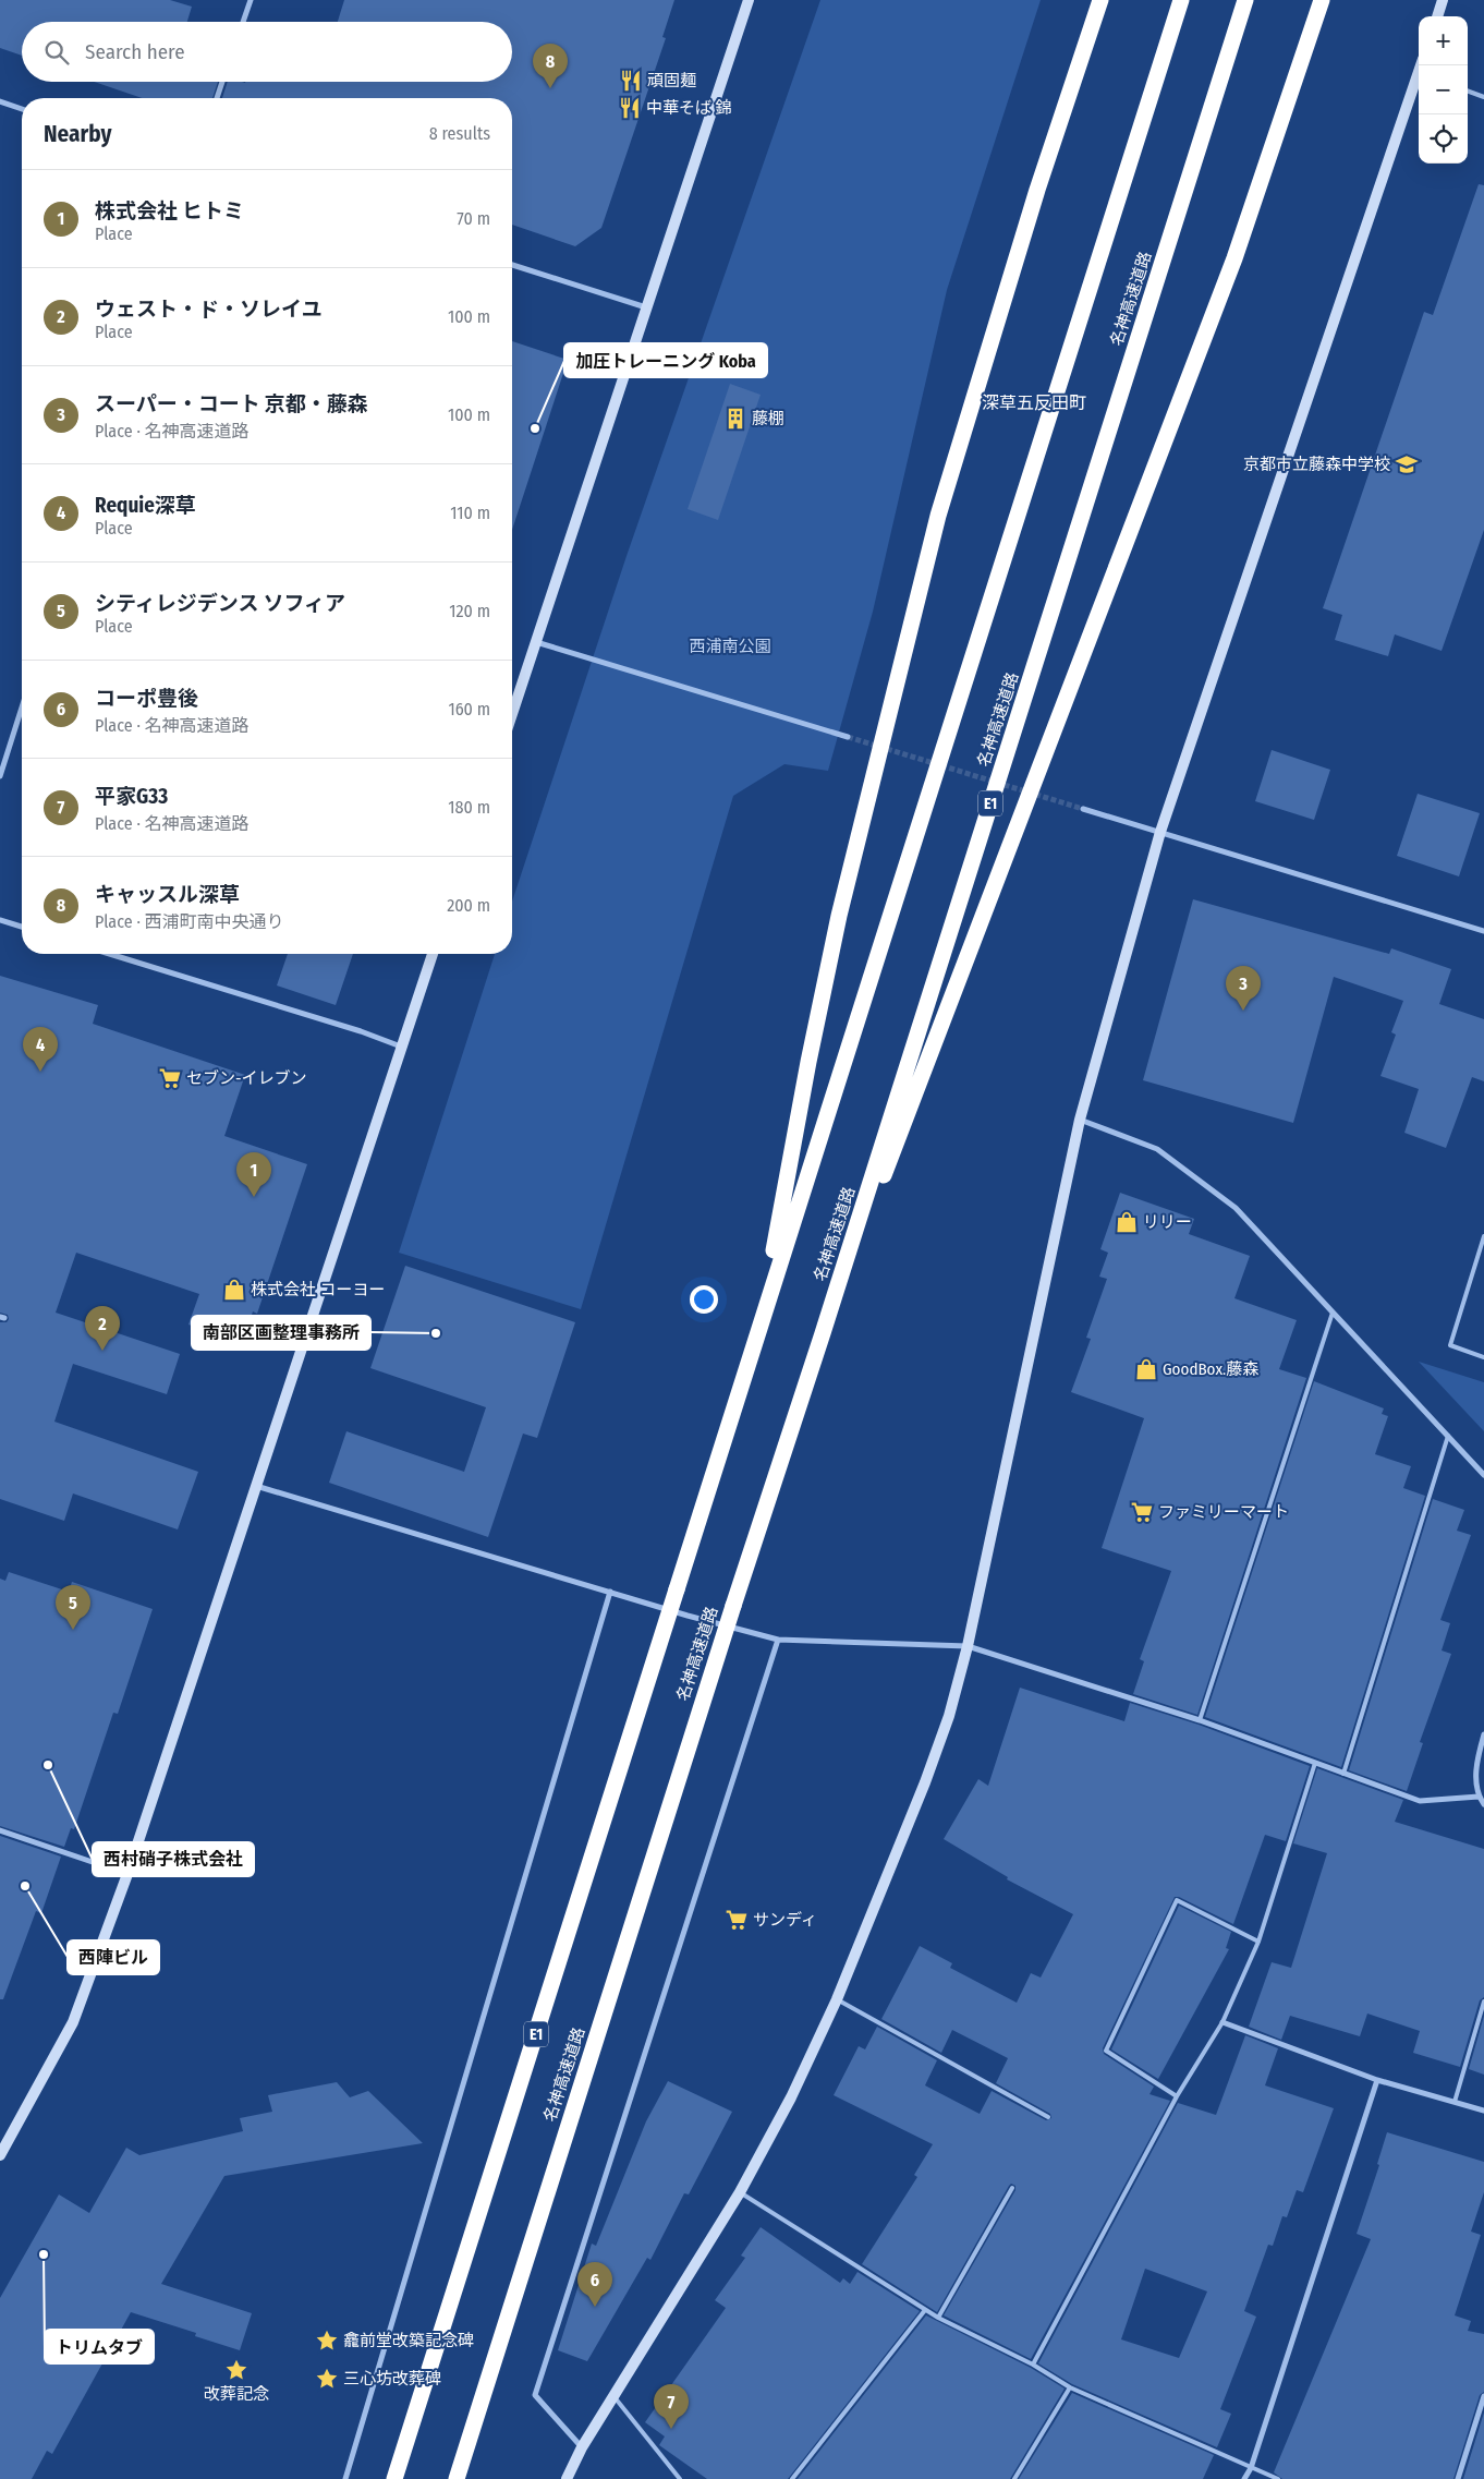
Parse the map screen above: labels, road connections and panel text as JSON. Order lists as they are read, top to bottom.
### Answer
{
  "streets": {
    "highway": ["名神高速道路", "E1"]
  },
  "districts": ["深草五反田町"],
  "parks": ["西浦南公園"],
  "places": {
    "restaurant": ["頑固麺", "中華そば 錦"],
    "building": ["藤棚"],
    "other": [
      "加圧トレーニング Koba",
      "南部区画整理事務所",
      "西村硝子株式会社",
      "西陣ビル",
      "トリムタブ"
    ],
    "school or university": ["京都市立藤森中学校"],
    "supermarket": ["セブン-イレブン", "ファミリーマート", "サンディ"],
    "shop": ["リリー", "株式会社 コーヨー", "GoodBox.藤森"],
    "place": ["龕前堂改築記念碑", "改葬記念", "三心坊改葬碑"]
  },
  "page": {
    "map_buttons": ["+", "−"],
    "search": "Search here",
    "pins": [
      "8",
      "3",
      "4",
      "1",
      "2",
      "5",
      "6",
      "7"
    ],
    "heading": ["Nearby", "8 results"],
    "list": [
      {
        "mark": "1",
        "name": "株式会社 ヒトミ",
        "note": "Place",
        "value": "70 m"
      },
      {
        "mark": "2",
        "name": "ウェスト・ド・ソレイユ",
        "note": "Place",
        "value": "100 m"
      },
      {
        "mark": "3",
        "name": "スーパー・コート 京都・藤森",
        "note": "Place · 名神高速道路",
        "value": "100 m"
      },
      {
        "mark": "4",
        "name": "Requie深草",
        "note": "Place",
        "value": "110 m"
      },
      {
        "mark": "5",
        "name": "シティレジデンス ソフィア",
        "note": "Place",
        "value": "120 m"
      },
      {
        "mark": "6",
        "name": "コーポ豊後",
        "note": "Place · 名神高速道路",
        "value": "160 m"
      },
      {
        "mark": "7",
        "name": "平家G33",
        "note": "Place · 名神高速道路",
        "value": "180 m"
      },
      {
        "mark": "8",
        "name": "キャッスル深草",
        "note": "Place · 西浦町南中央通り",
        "value": "200 m"
      }
    ]
  }
}
